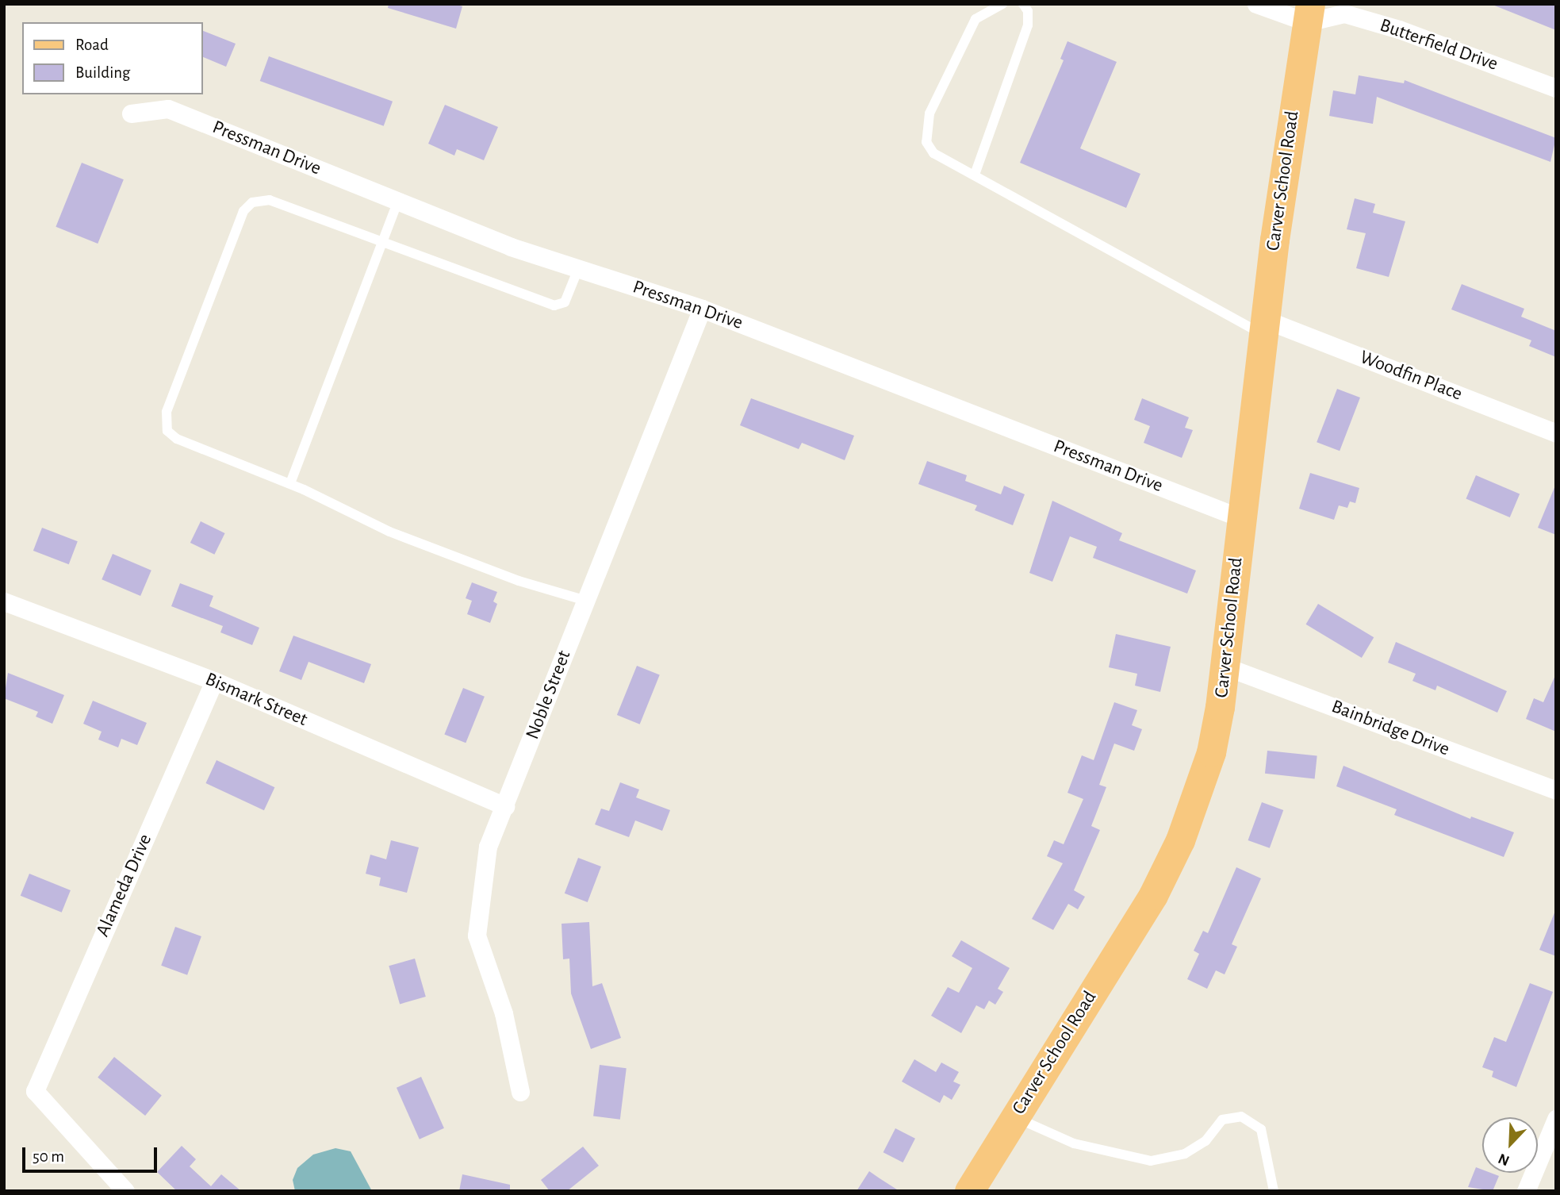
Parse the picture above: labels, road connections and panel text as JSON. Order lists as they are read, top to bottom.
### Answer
{
  "streets": {
    "main road": ["Carver School Road"],
    "street": [
      "Butterfield Drive",
      "Pressman Drive",
      "Woodfin Place",
      "Noble Street",
      "Bismark Street",
      "Bainbridge Drive",
      "Alameda Drive"
    ]
  },
  "crossings": [
    ["Butterfield Drive", "Carver School Road"],
    ["Pressman Drive", "Carver School Road"],
    ["Pressman Drive", "Noble Street"],
    ["Carver School Road", "Woodfin Place"],
    ["Carver School Road", "Bainbridge Drive"],
    ["Noble Street", "Bismark Street"],
    ["Bismark Street", "Alameda Drive"]
  ],
  "legend": ["Road", "Building"],
  "scale_bar": "50 m",
  "north": "bottom left"
}
